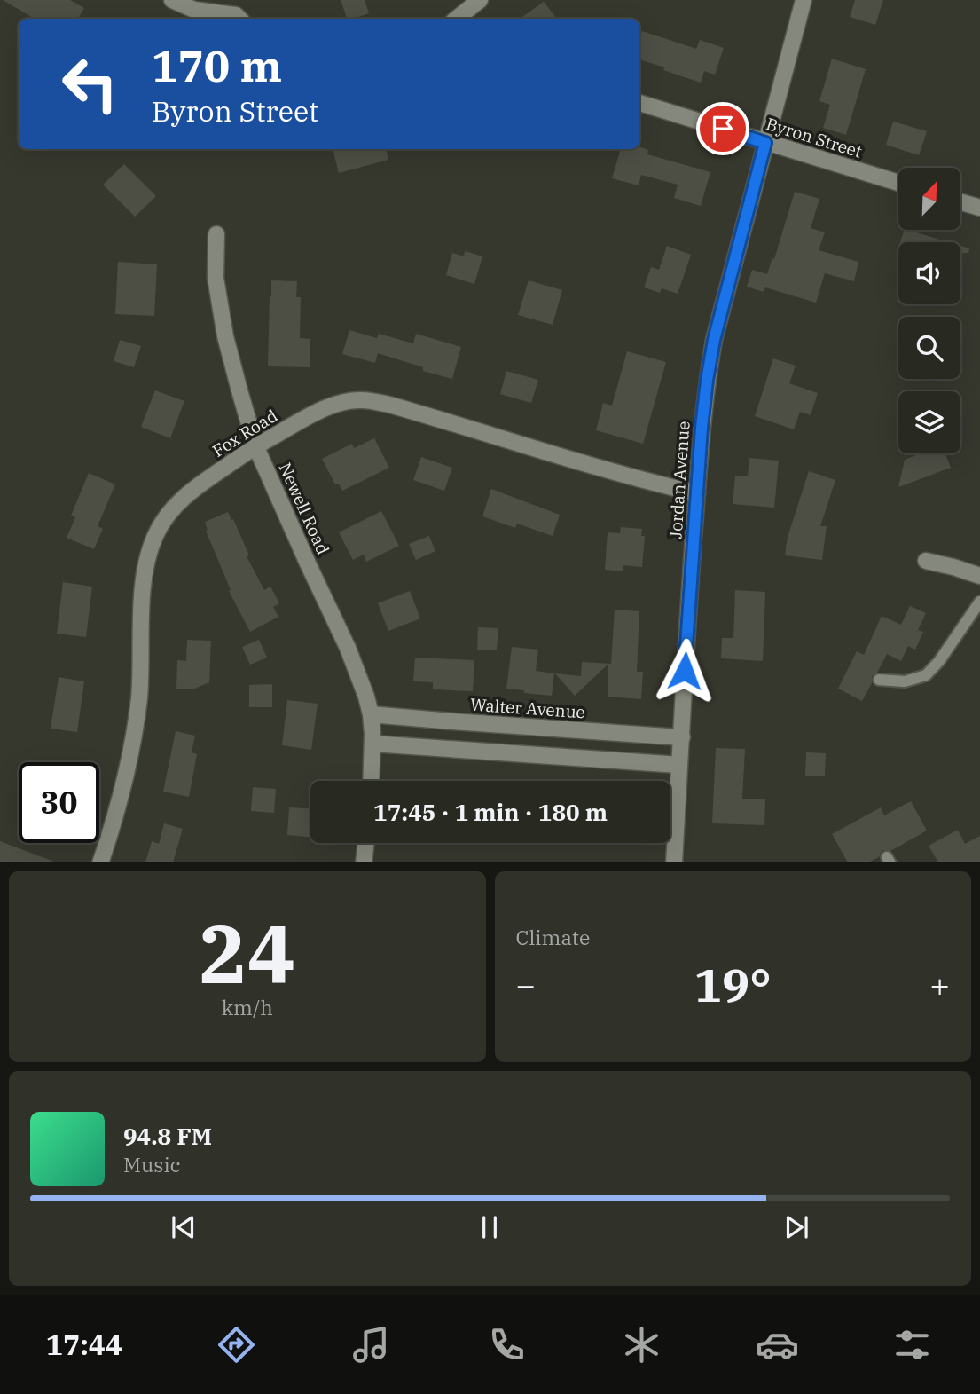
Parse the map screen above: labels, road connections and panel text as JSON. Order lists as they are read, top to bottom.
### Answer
{
  "streets": {
    "street": [
      "Byron Street",
      "Fox Road",
      "Jordan Avenue",
      "Newell Road",
      "Walter Avenue"
    ]
  },
  "crossings": [
    ["Byron Street", "Jordan Avenue"],
    ["Fox Road", "Jordan Avenue"],
    ["Fox Road", "Newell Road"],
    ["Jordan Avenue", "Walter Avenue"],
    ["Newell Road", "Walter Avenue"]
  ],
  "north": "top right",
  "page": {
    "turn": ["170 m", "Byron Street"],
    "limit": "30",
    "trip": "17:45 · 1 min · 180 m",
    "tile": [
      ["24", "km/h"],
      "Climate"
    ],
    "heat": ["−", "19°", "+"],
    "song": ["94.8 FM", "Music"],
    "tabs": "17:44"
  }
}
